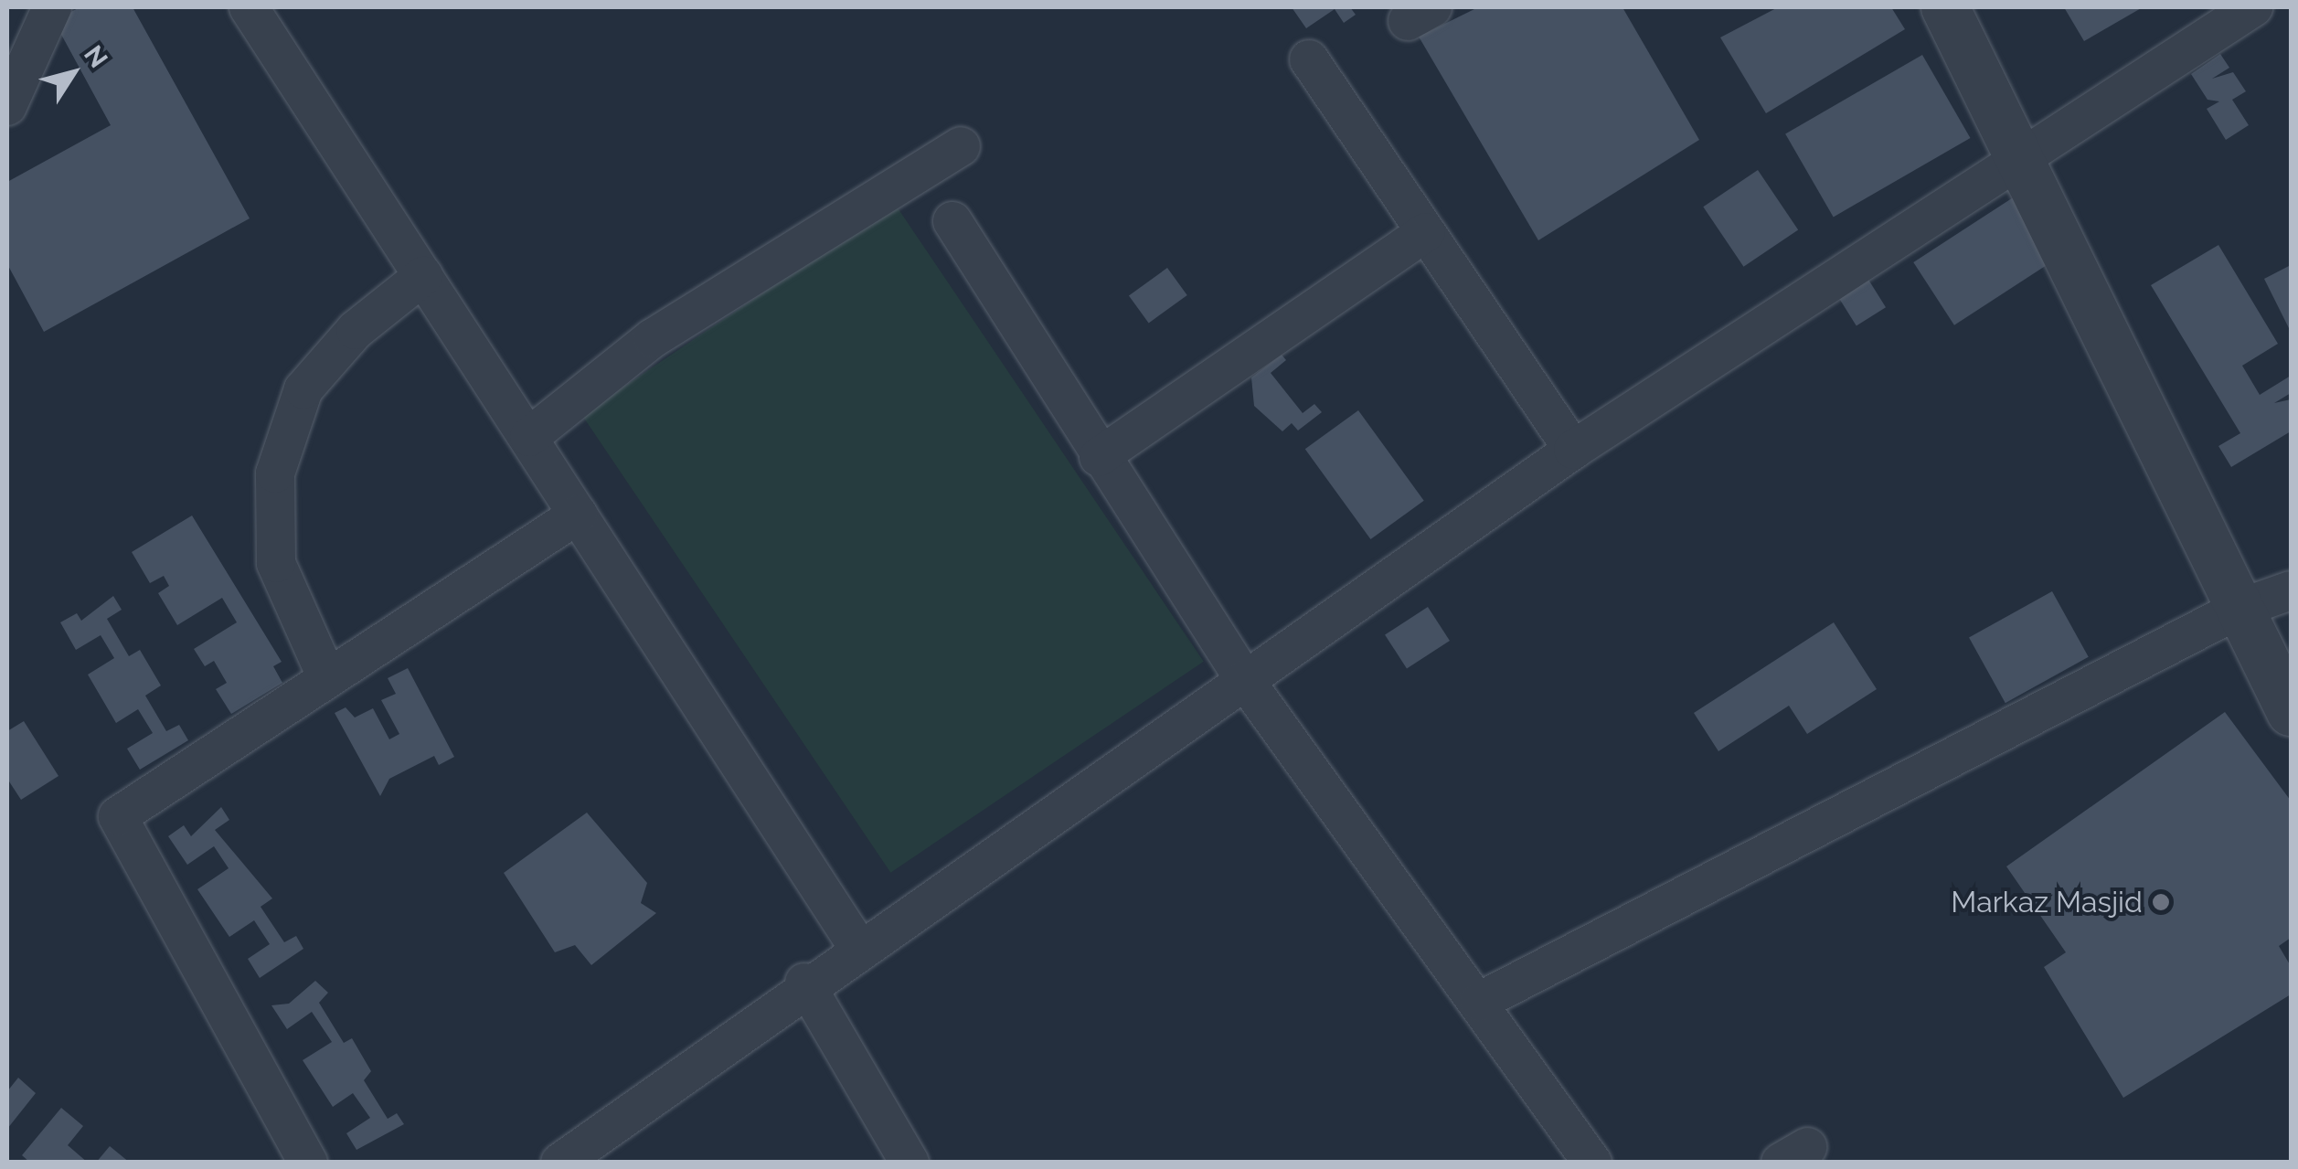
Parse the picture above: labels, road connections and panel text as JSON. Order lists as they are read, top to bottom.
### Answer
{
  "places": ["Markaz Masjid"],
  "north": "top right"
}
